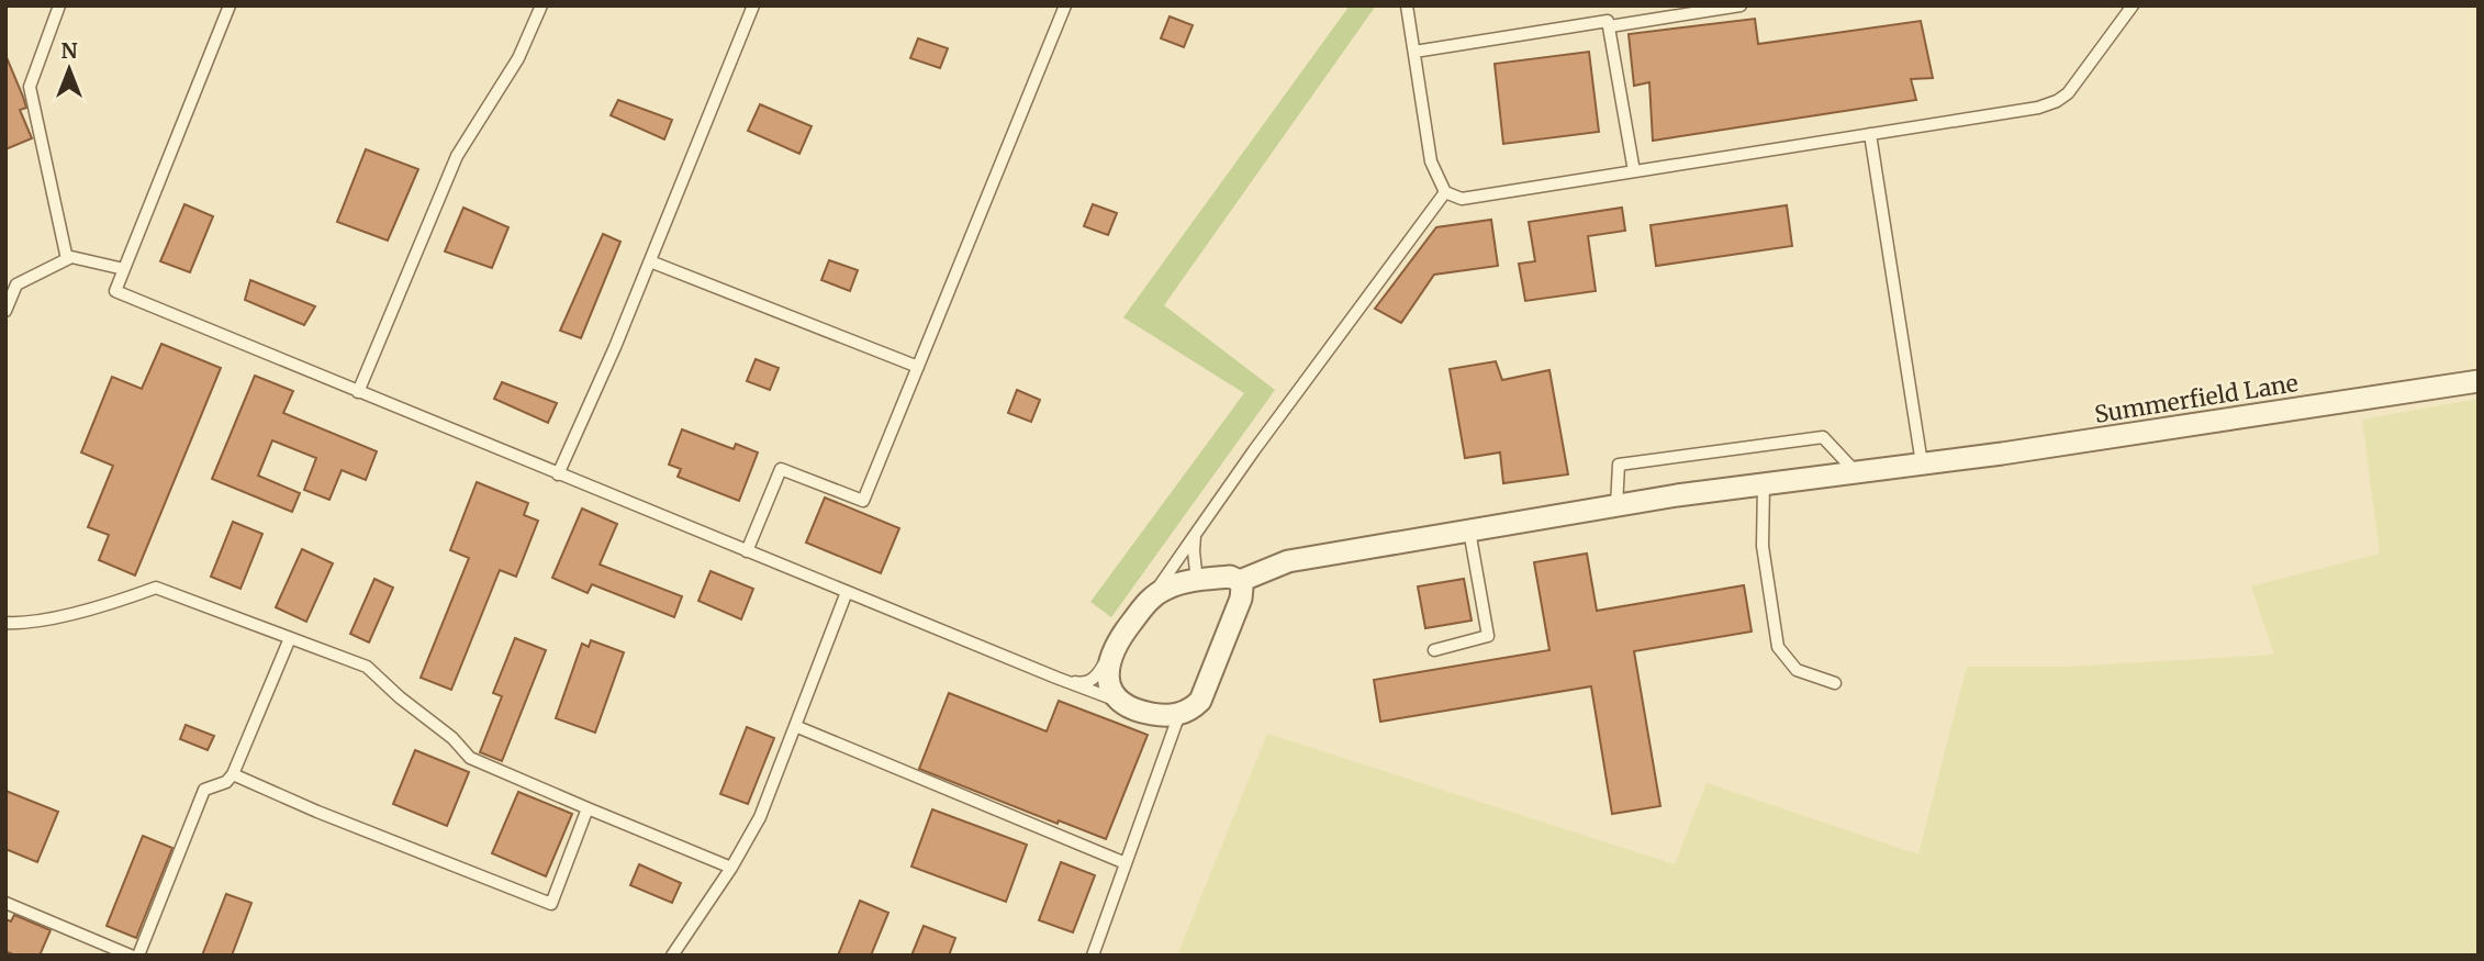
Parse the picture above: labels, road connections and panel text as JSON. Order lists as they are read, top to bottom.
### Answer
{
  "streets": {
    "street": ["Summerfield Lane"]
  },
  "north": "top"
}
